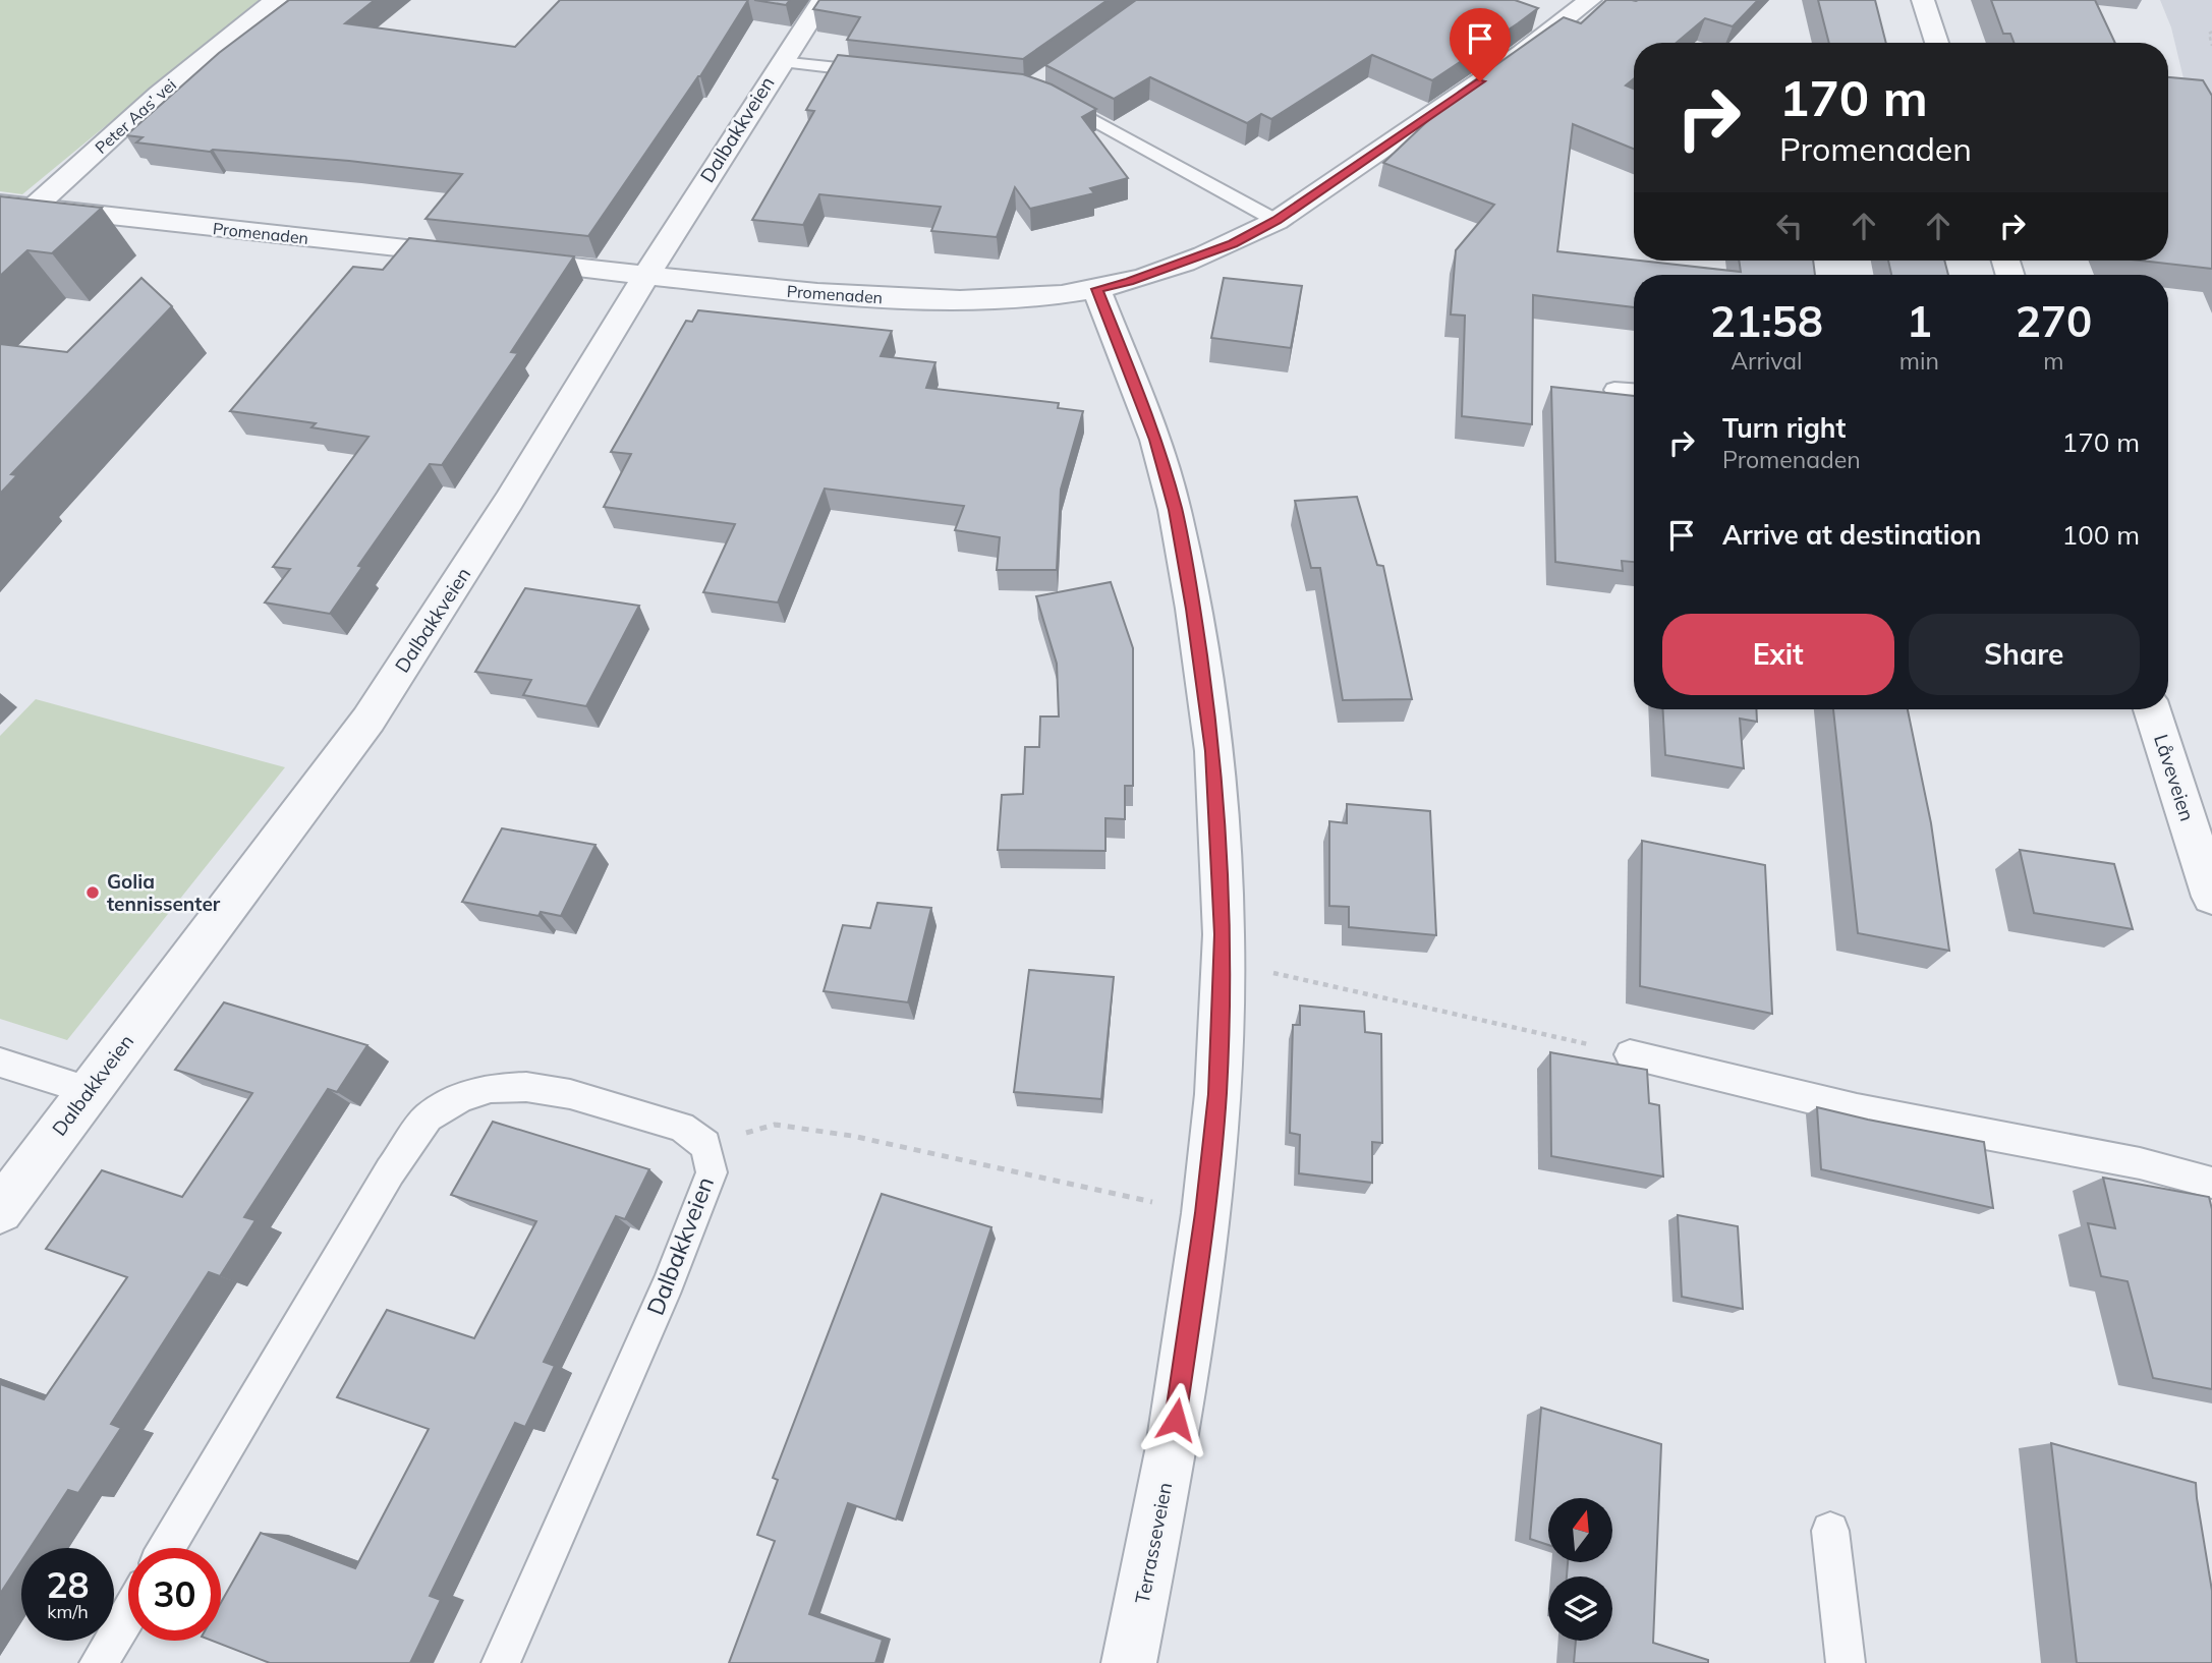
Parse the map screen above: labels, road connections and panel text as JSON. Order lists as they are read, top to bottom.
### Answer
{
  "streets": {
    "street": [
      "Peter Aas’ vei",
      "Dalbakkveien",
      "Promenaden",
      "Låveveien",
      "Terrasseveien"
    ]
  },
  "crossings": [
    ["Peter Aas’ vei", "Promenaden"],
    ["Dalbakkveien", "Promenaden"],
    ["Promenaden", "Terrasseveien"]
  ],
  "places": ["Golia tennissenter"],
  "north": "top",
  "page": {
    "turn": ["170 m", "Promenaden"],
    "eta": [
      "21:58",
      "Arrival",
      "1",
      "min",
      "270",
      "m"
    ],
    "list": [
      {
        "name": "Turn right",
        "note": "Promenaden",
        "value": "170 m"
      },
      {
        "name": "Arrive at destination",
        "value": "100 m"
      }
    ],
    "buttons": ["Exit", "Share"],
    "speed": "28 km/h",
    "limit": "30"
  }
}
